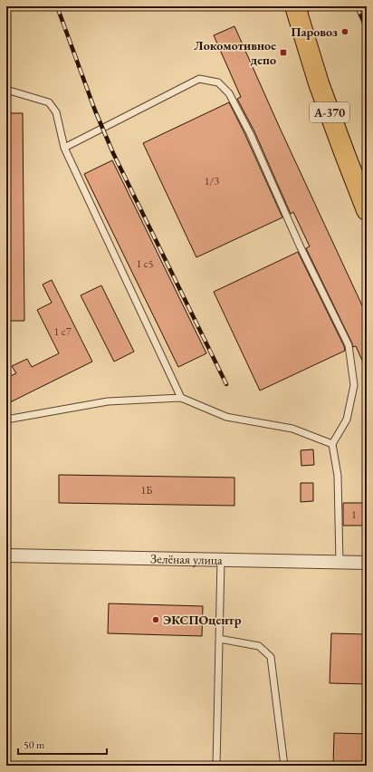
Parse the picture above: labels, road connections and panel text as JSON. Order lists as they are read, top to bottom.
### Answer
{
  "streets": {
    "highway": ["А-370"],
    "street": ["Зелёная улица"]
  },
  "places": {
    "other": ["Паровоз", "ЭКСПОцентр"],
    "transit": ["Локомотивное депо"]
  },
  "house_numbers": [
    "1/3",
    "1 с5",
    "1 с7",
    "1Б",
    "1"
  ],
  "scale_bar": "50 m"
}
